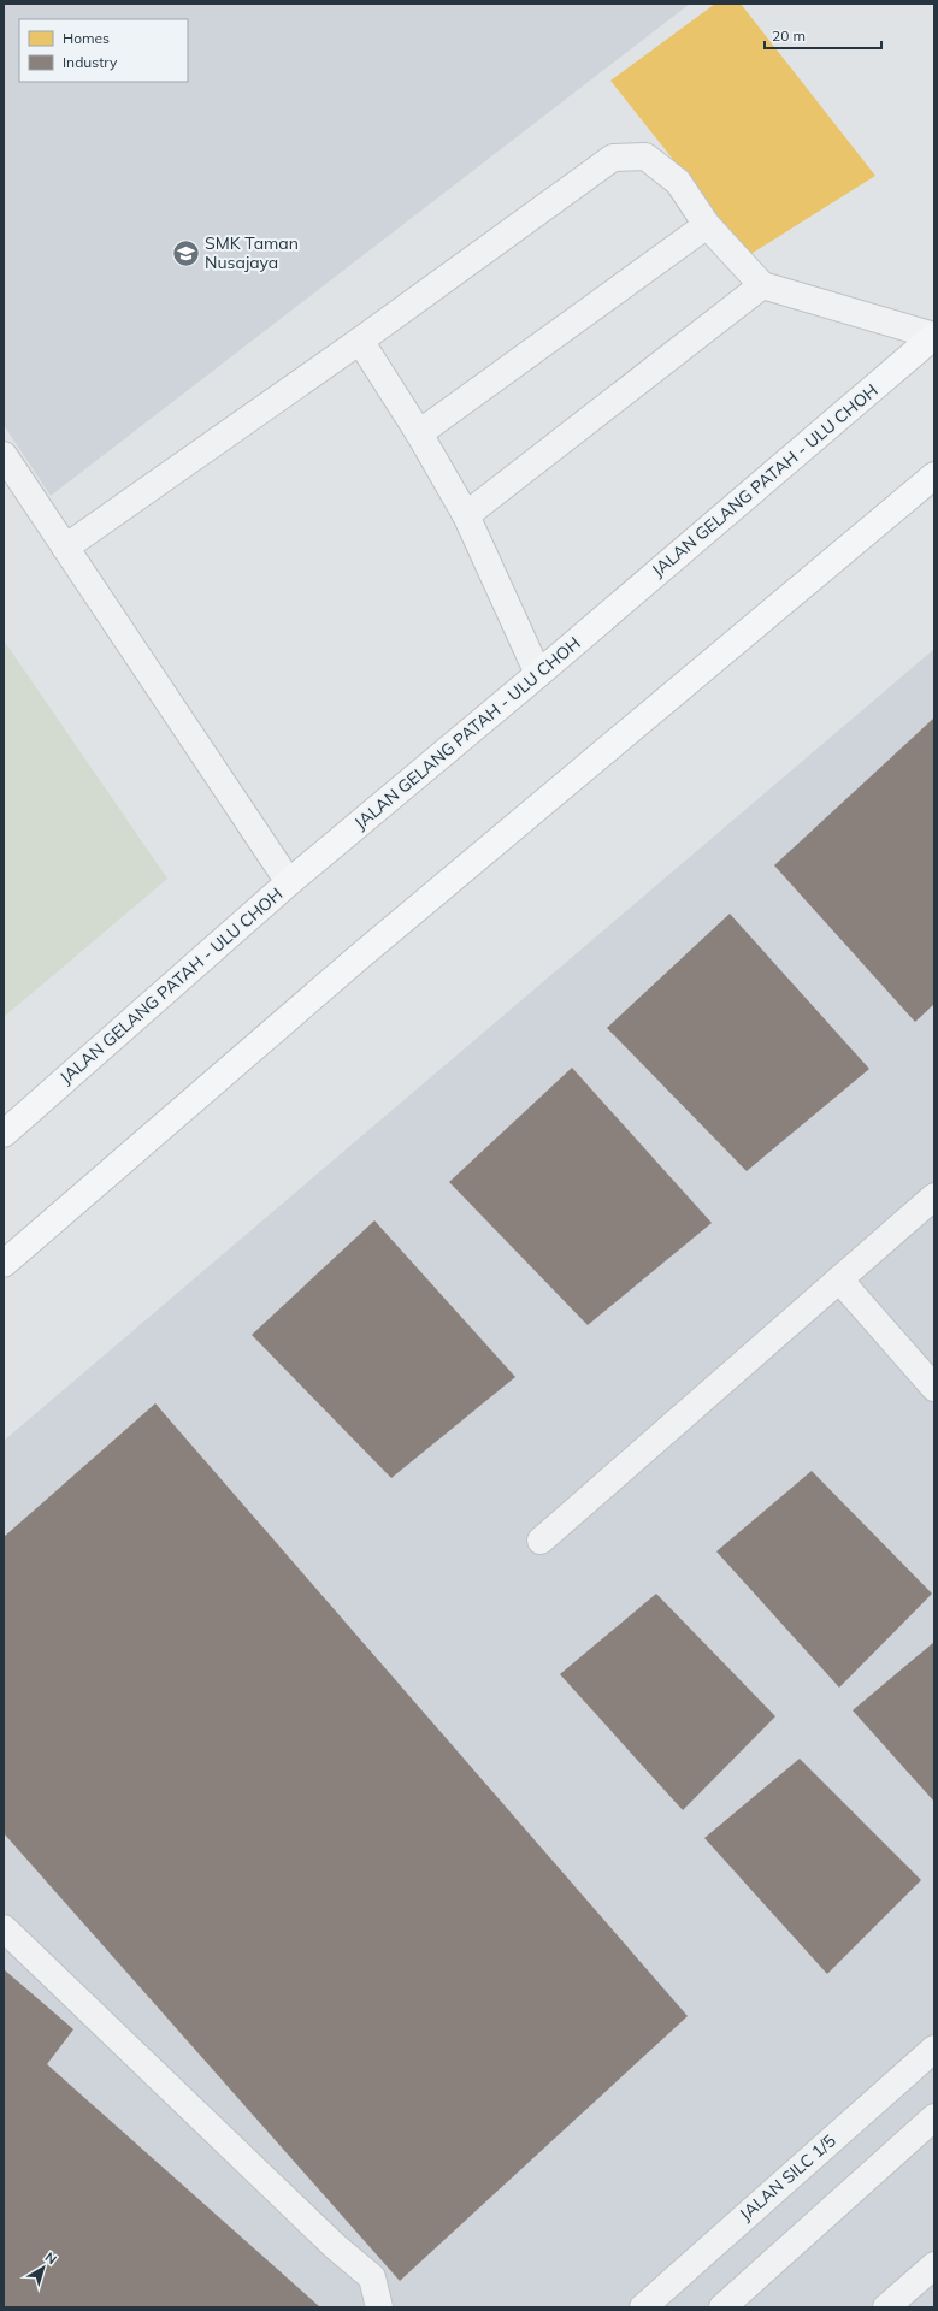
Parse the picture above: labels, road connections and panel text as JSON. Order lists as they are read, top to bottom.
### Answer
{
  "streets": {
    "main road": ["JALAN GELANG PATAH - ULU CHOH"],
    "street": ["JALAN SILC 1/5"]
  },
  "places": {
    "school or university": ["SMK Taman Nusajaya"]
  },
  "legend": ["Homes", "Industry"],
  "scale_bar": "20 m",
  "north": "top right"
}
